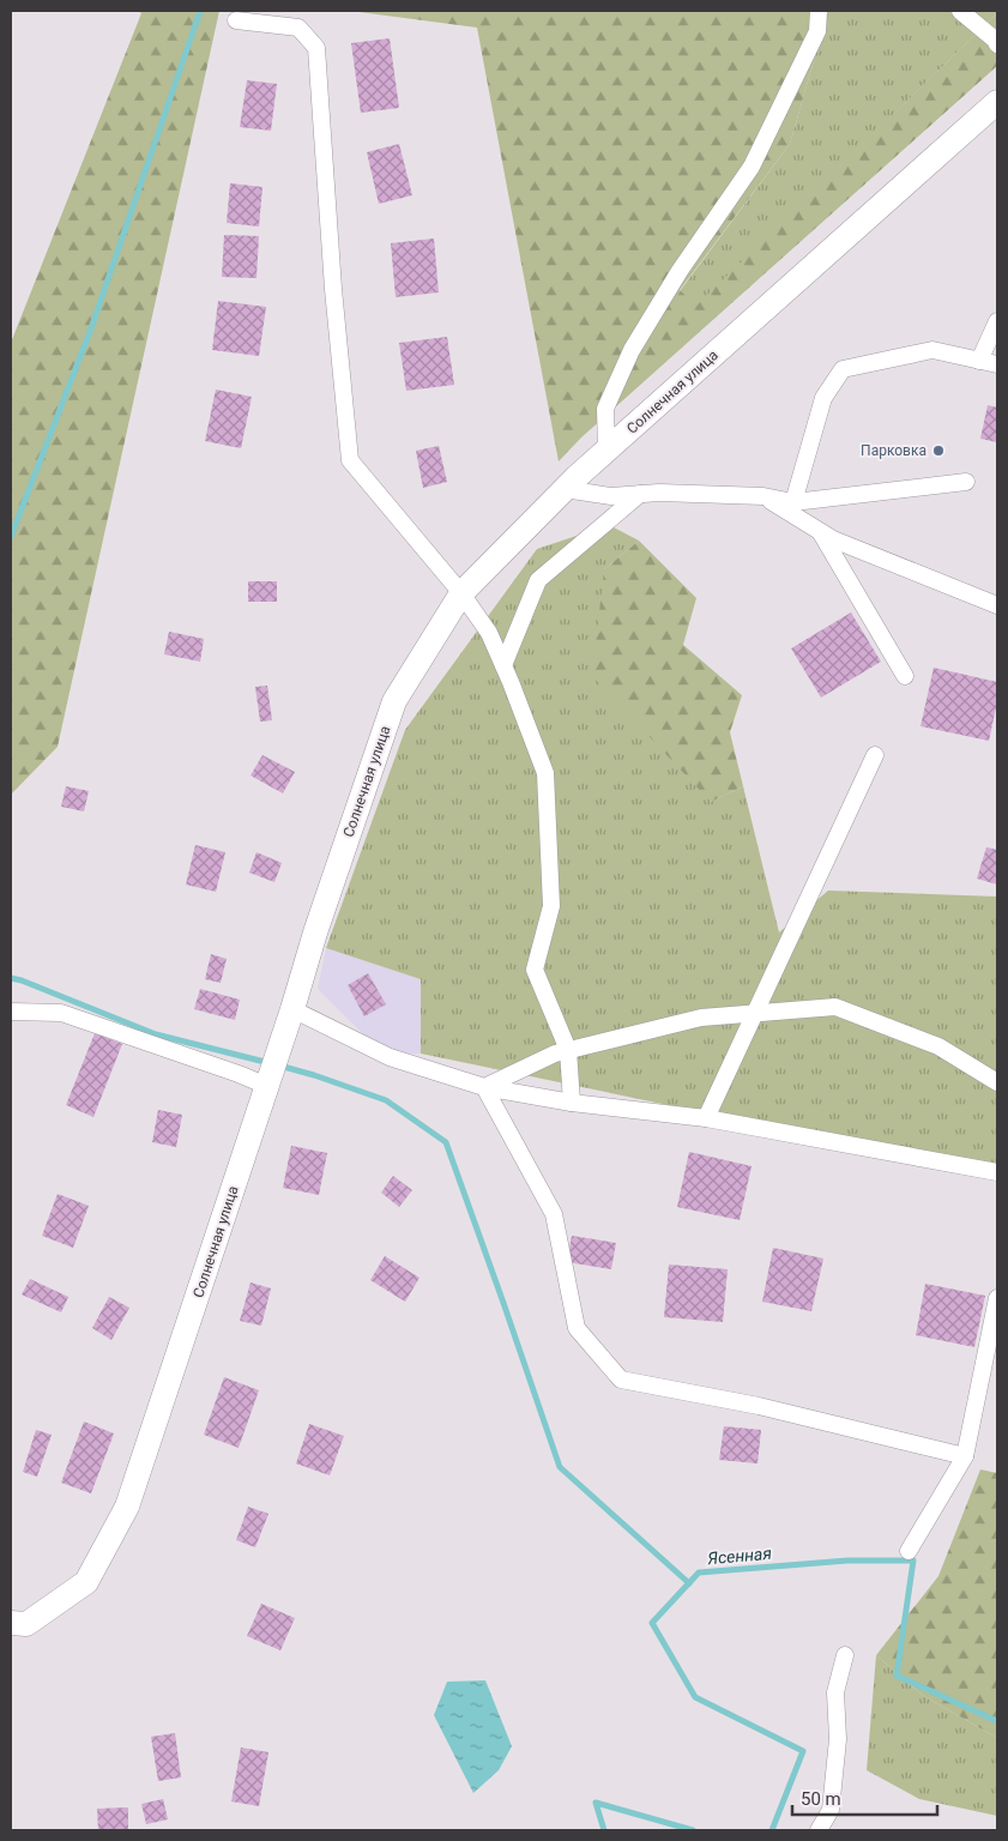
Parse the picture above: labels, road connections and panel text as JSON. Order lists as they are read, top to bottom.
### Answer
{
  "streets": {
    "street": ["Солнечная улица"]
  },
  "water": ["Ясенная"],
  "places": ["Парковка"],
  "scale_bar": "50 m"
}
